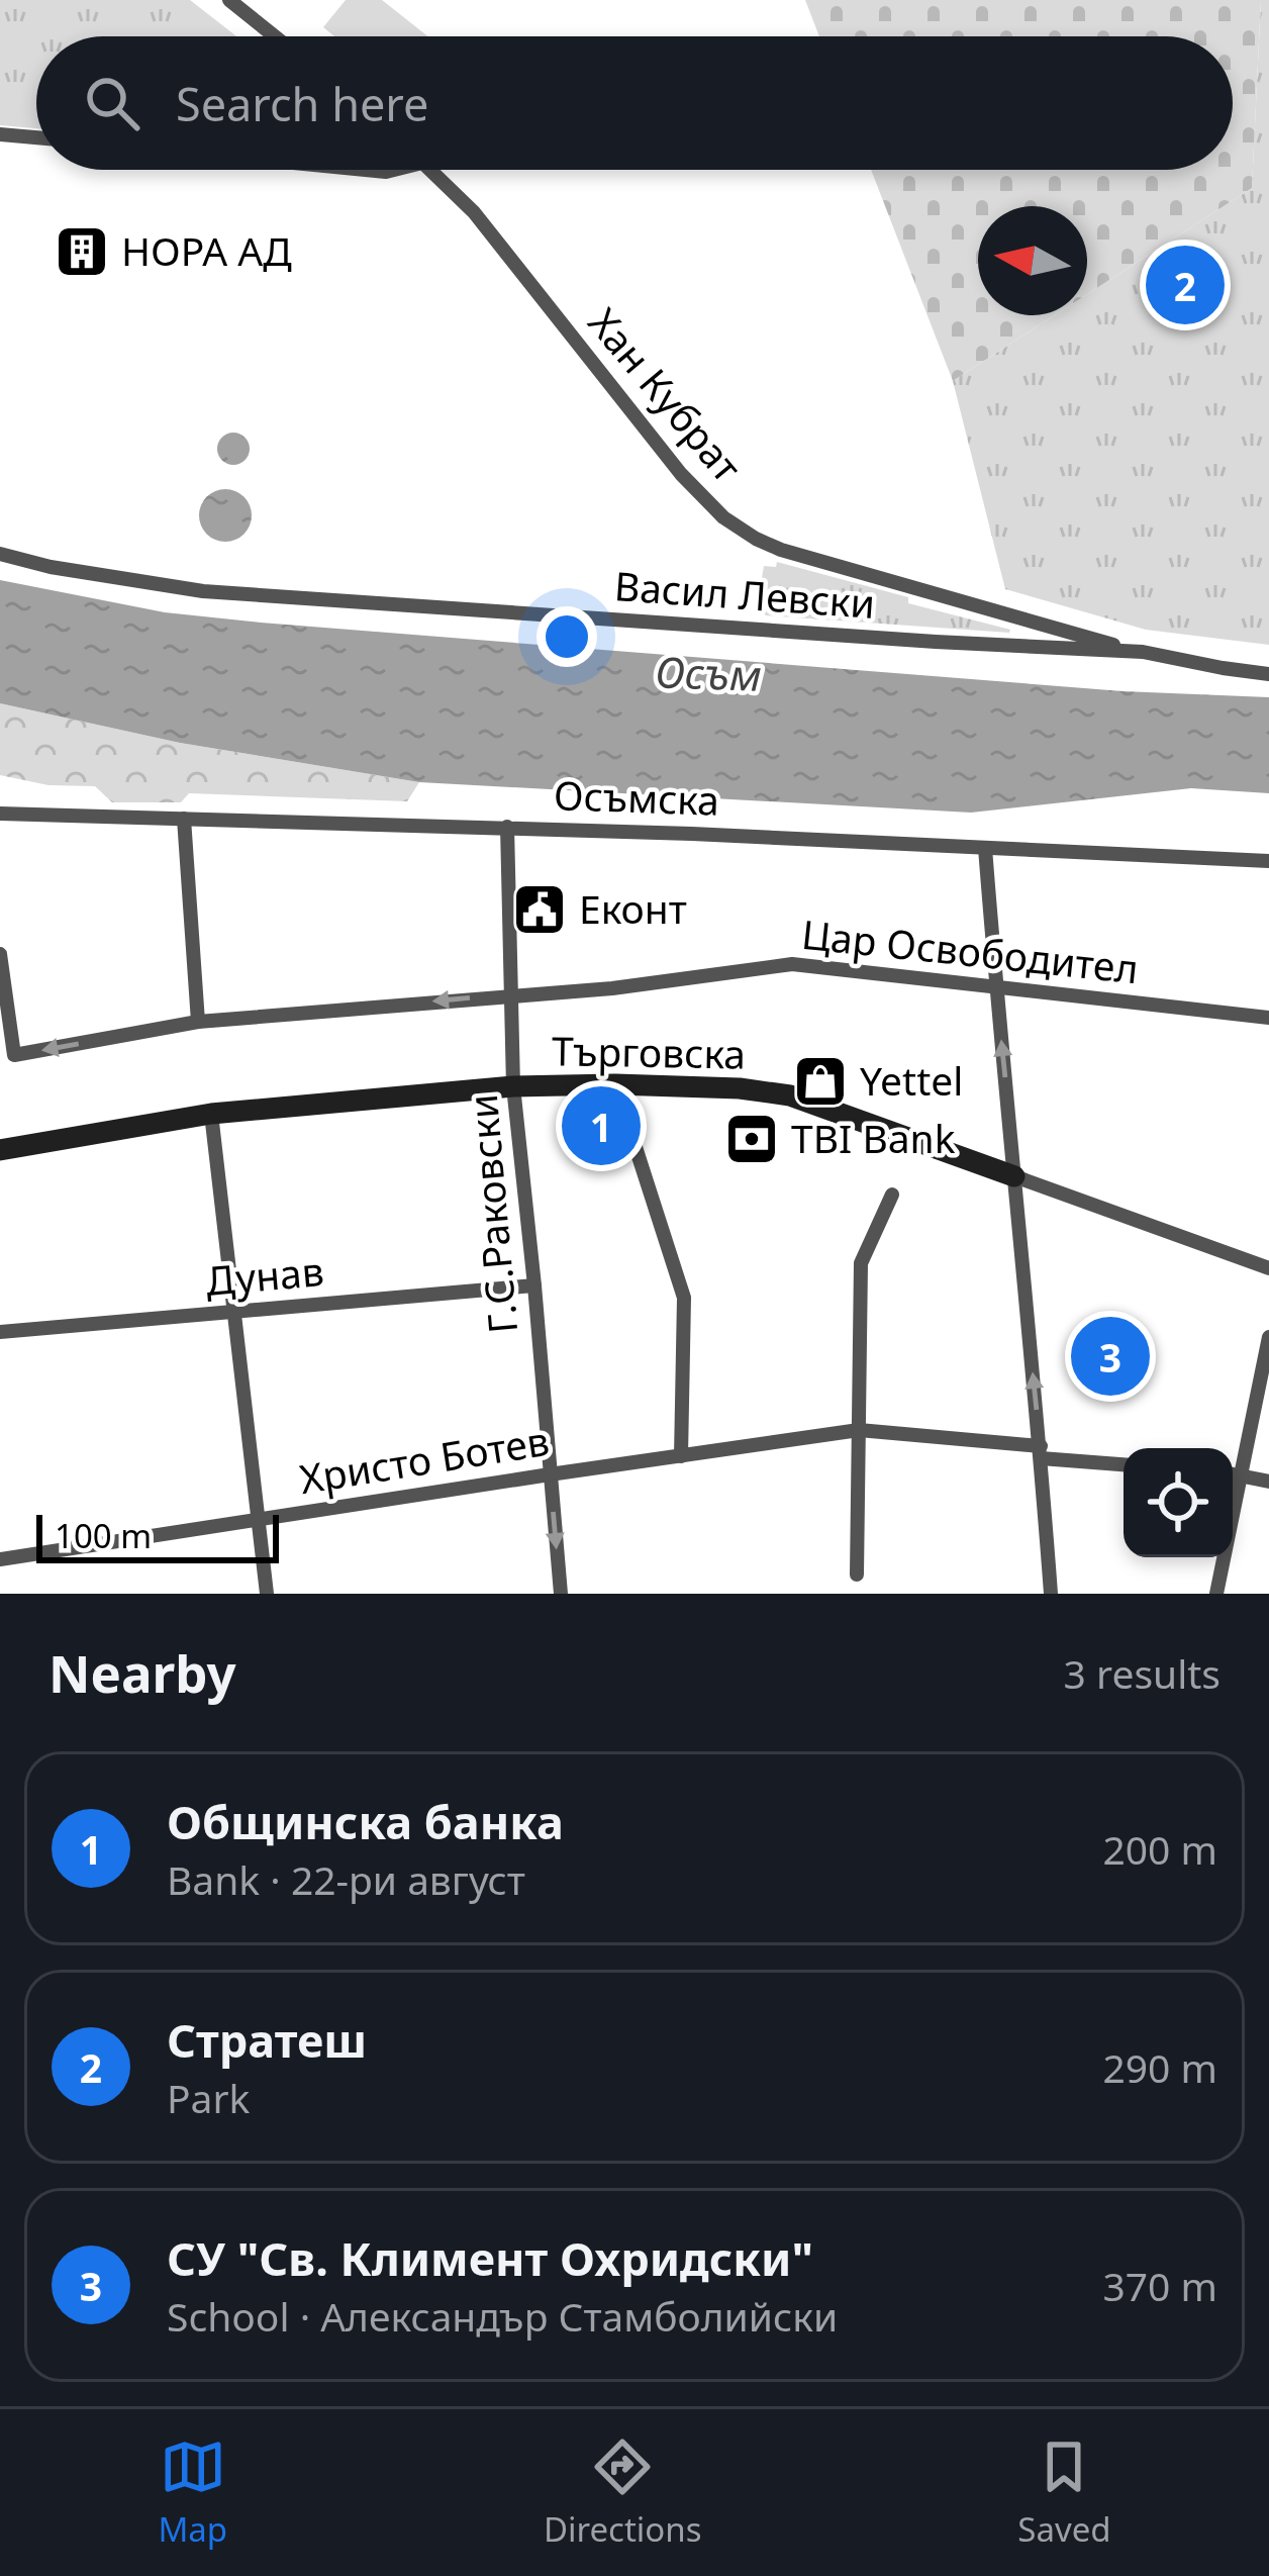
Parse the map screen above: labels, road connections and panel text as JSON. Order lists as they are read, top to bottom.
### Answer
{
  "streets": {
    "street": [
      "Хан Кубрат",
      "Васил Левски",
      "Осъмска",
      "Цар Освободител",
      "Търговска",
      "Г.С.Раковски",
      "Дунав",
      "Христо Ботев"
    ]
  },
  "crossings": [
    ["Хан Кубрат", "Васил Левски"],
    ["Осъмска", "Г.С.Раковски"],
    ["Цар Освободител", "Г.С.Раковски"],
    ["Търговска", "Г.С.Раковски"],
    ["Г.С.Раковски", "Дунав"],
    ["Г.С.Раковски", "Христо Ботев"]
  ],
  "one_way": ["Цар Освободител"],
  "water": ["Осъм"],
  "places": {
    "building": ["НОРА АД"],
    "public building": ["Еконт"],
    "shop": ["Yettel"],
    "bank": ["TBI Bank"]
  },
  "scale_bar": "100 m",
  "north": "left",
  "page": {
    "search": "Search here",
    "pins": ["2", "1", "3"],
    "scale": "100 m",
    "heading": ["Nearby", "3 results"],
    "list": [
      {
        "mark": "1",
        "name": "Общинска банка",
        "note": "Bank · 22-ри август",
        "value": "200 m"
      },
      {
        "mark": "2",
        "name": "Стратеш",
        "note": "Park",
        "value": "290 m"
      },
      {
        "mark": "3",
        "name": "СУ \"Св. Климент Охридски\"",
        "note": "School · Александър Стамболийски",
        "value": "370 m"
      }
    ],
    "nav": ["Map", "Directions", "Saved"]
  }
}
